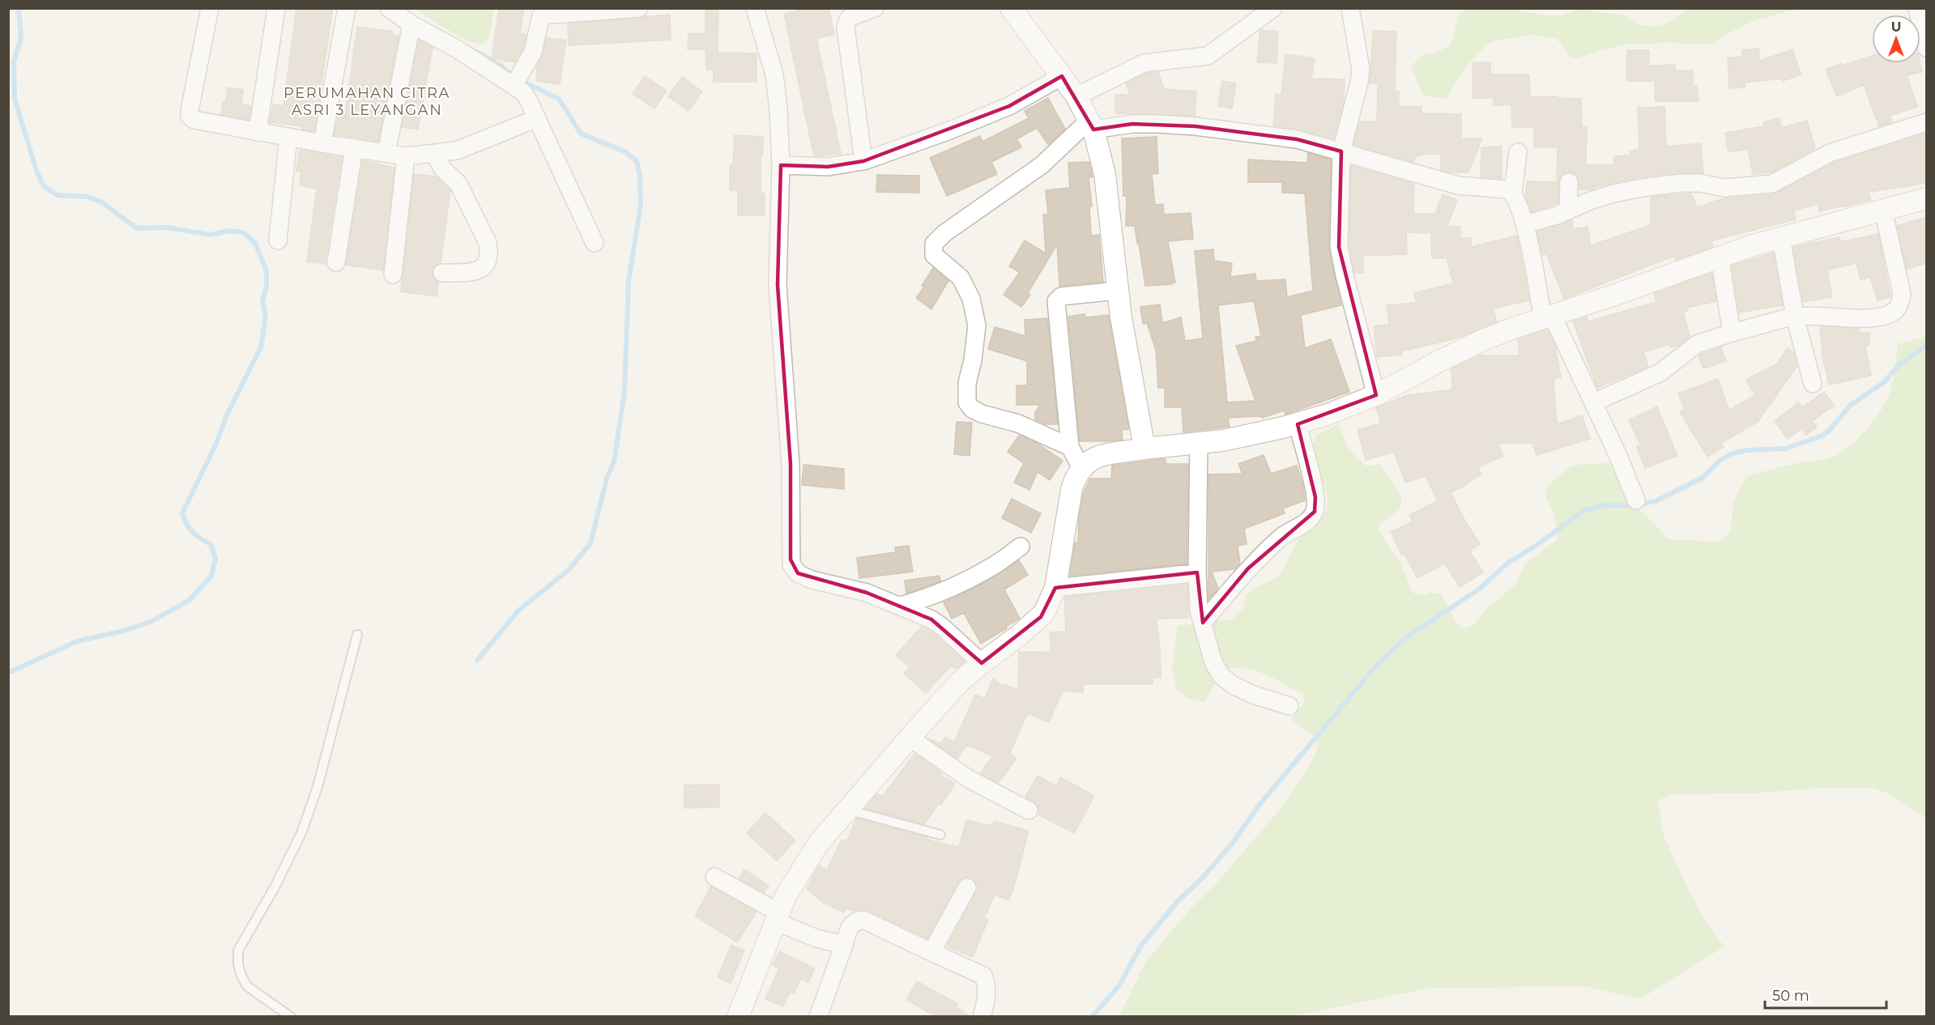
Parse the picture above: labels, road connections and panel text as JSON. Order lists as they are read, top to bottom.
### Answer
{
  "districts": ["PERUMAHAN CITRA ASRI 3 LEYANGAN"],
  "scale_bar": "50 m",
  "north": "top"
}
